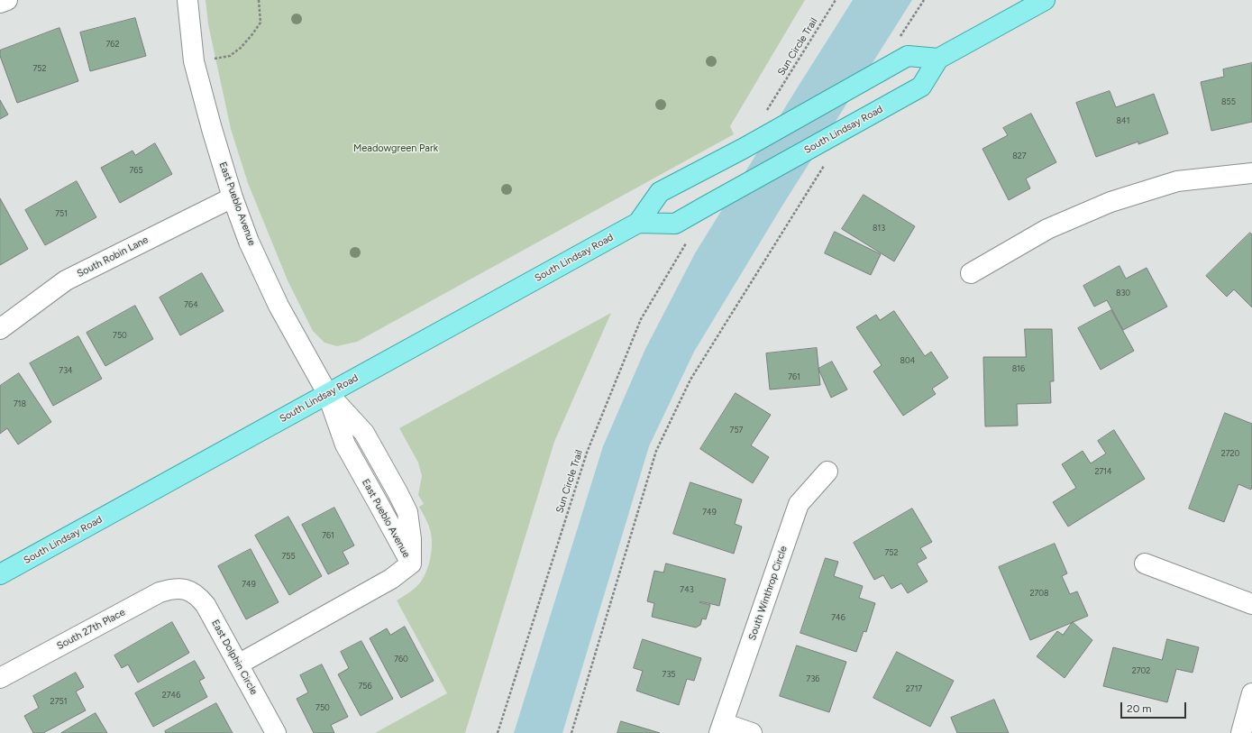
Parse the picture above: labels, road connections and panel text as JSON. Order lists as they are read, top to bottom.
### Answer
{
  "streets": {
    "main road": ["South Lindsay Road"],
    "street": [
      "East Pueblo Avenue",
      "South Robin Lane",
      "South Winthrop Circle",
      "South 27th Place",
      "East Dolphin Circle"
    ],
    "path": ["Sun Circle Trail"]
  },
  "crossings": [
    ["South Lindsay Road", "East Pueblo Avenue"],
    ["East Pueblo Avenue", "South Robin Lane"],
    ["East Pueblo Avenue", "East Dolphin Circle"],
    ["South 27th Place", "East Dolphin Circle"]
  ],
  "parks": ["Meadowgreen Park"],
  "house_numbers": [
    "762",
    "752",
    "855",
    "841",
    "827",
    "765",
    "751",
    "813",
    "830",
    "764",
    "750",
    "804",
    "816",
    "734",
    "761",
    "718",
    "757",
    "2720",
    "2714",
    "749",
    "761",
    "752",
    "755",
    "749",
    "743",
    "2708",
    "746",
    "760",
    "2702",
    "735",
    "736",
    "756",
    "2717",
    "2746",
    "2751",
    "750"
  ],
  "scale_bar": "20 m"
}
